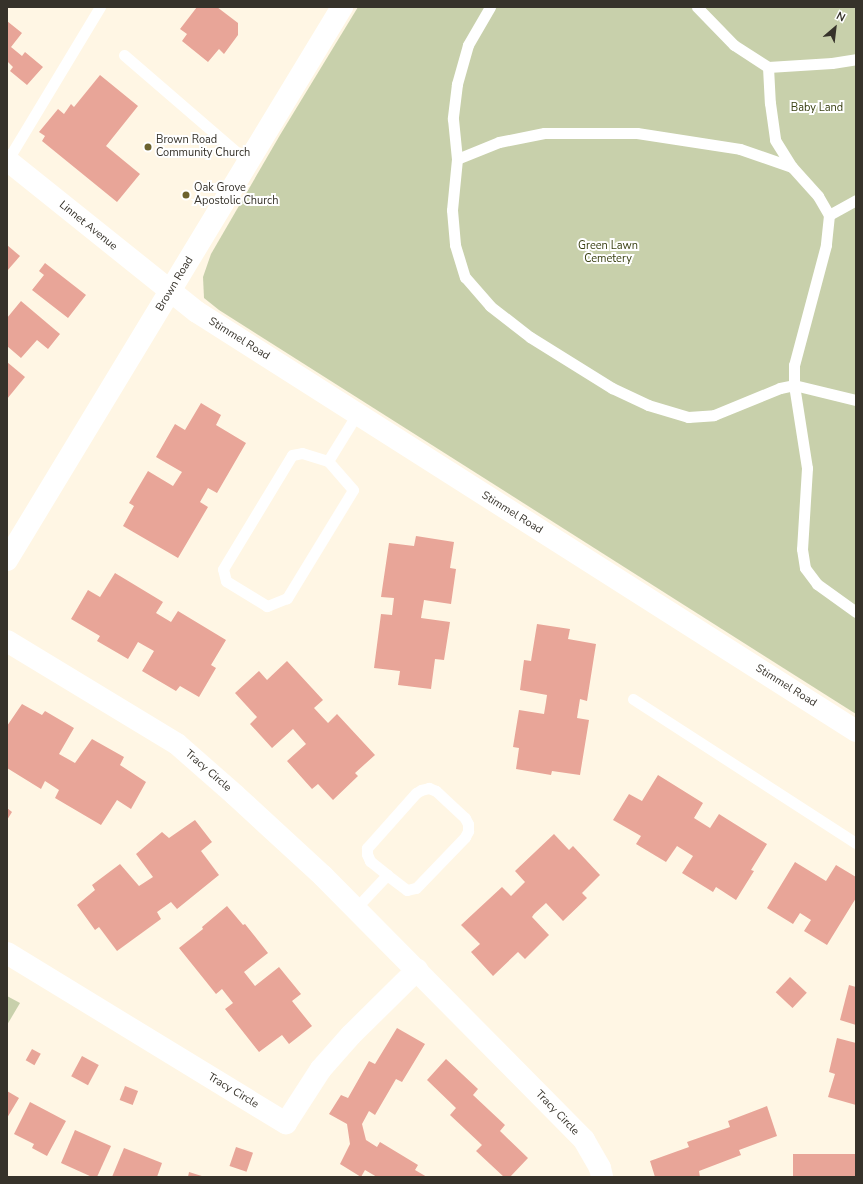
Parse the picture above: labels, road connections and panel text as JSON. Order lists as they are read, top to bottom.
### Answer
{
  "streets": {
    "street": [
      "Linnet Avenue",
      "Brown Road",
      "Stimmel Road",
      "Tracy Circle"
    ]
  },
  "crossings": [
    ["Linnet Avenue", "Brown Road"],
    ["Linnet Avenue", "Stimmel Road"],
    ["Brown Road", "Stimmel Road"]
  ],
  "parks": ["Baby Land", "Green Lawn Cemetery"],
  "places": ["Brown Road Community Church", "Oak Grove Apostolic Church"],
  "north": "top right"
}
